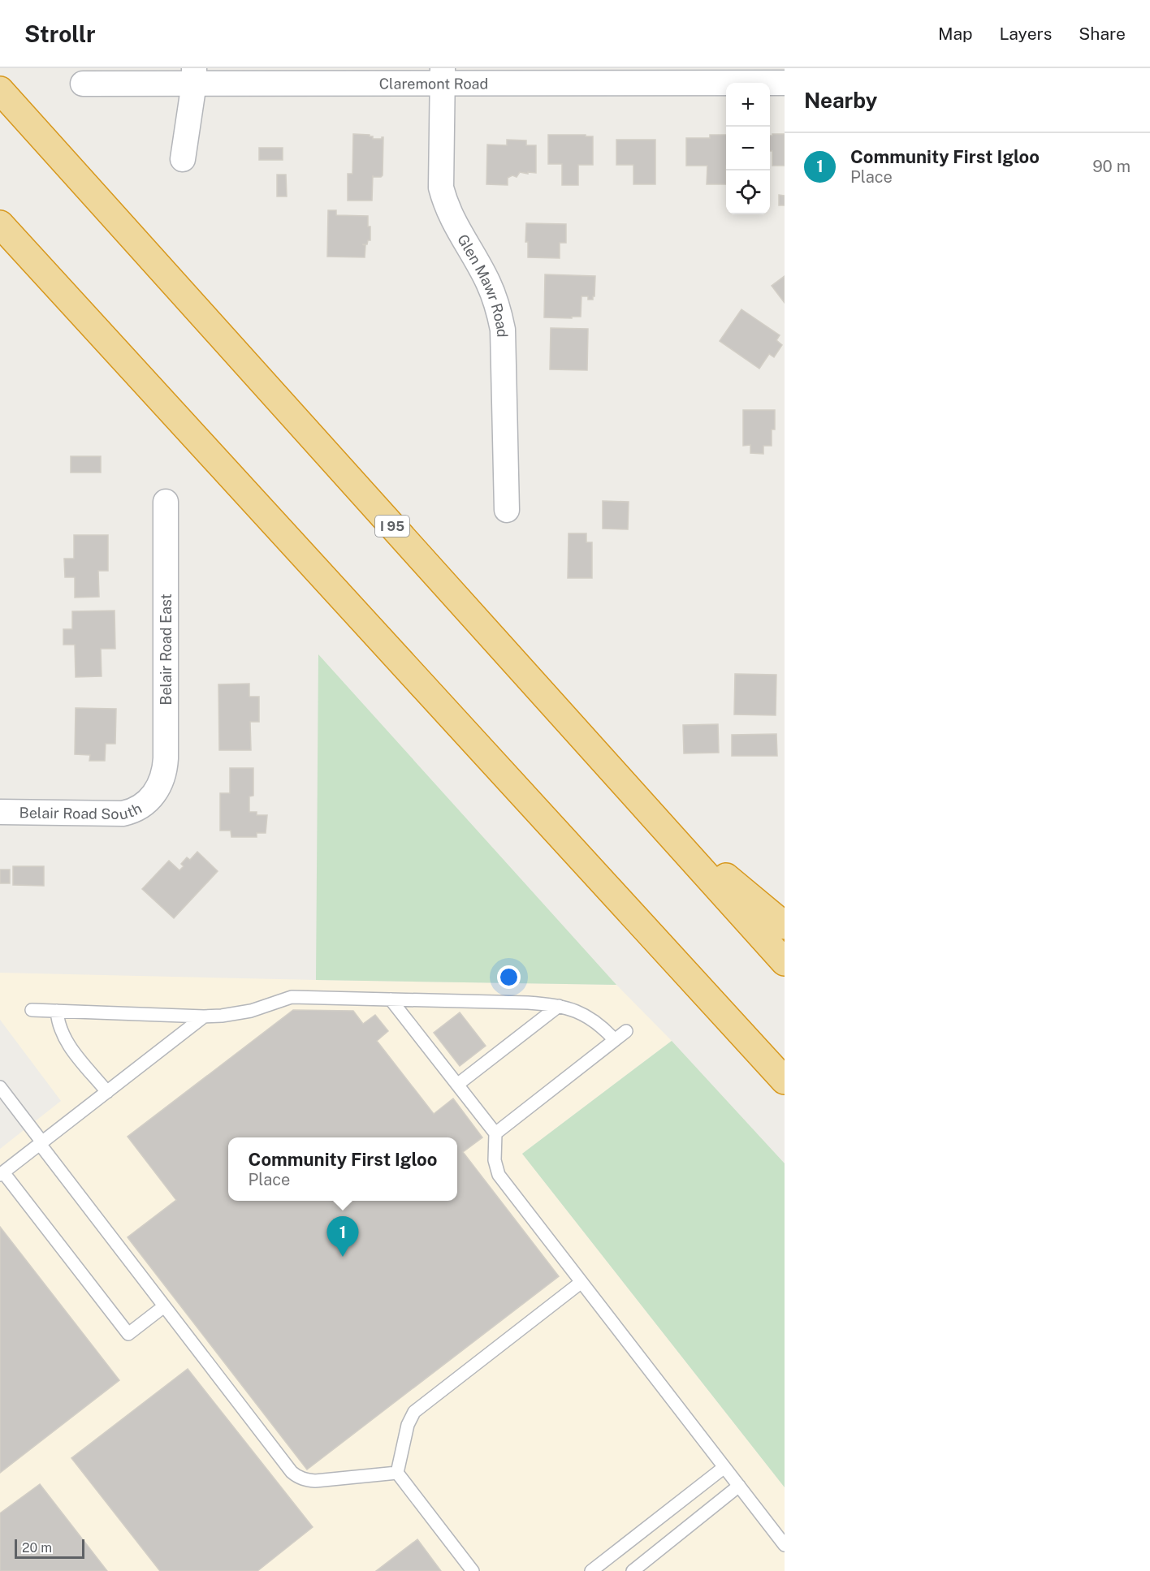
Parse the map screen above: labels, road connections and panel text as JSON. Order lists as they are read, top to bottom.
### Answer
{
  "streets": {
    "highway": ["I 95"],
    "street": [
      "Claremont Road",
      "Glen Mawr Road",
      "Belair Road East",
      "Belair Road South"
    ]
  },
  "crossings": [
    ["Claremont Road", "Glen Mawr Road"],
    ["Belair Road East", "Belair Road South"]
  ],
  "scale_bar": "20 m",
  "page": {
    "header": "Strollr",
    "nav": ["Map", "Layers", "Share"],
    "heading": "Nearby",
    "map_buttons": ["+", "−"],
    "list": [
      {
        "mark": "1",
        "name": "Community First Igloo",
        "note": "Place",
        "value": "90 m"
      }
    ],
    "popup": ["Community First Igloo", "Place"],
    "pins": "1",
    "scale": "20 m"
  }
}
